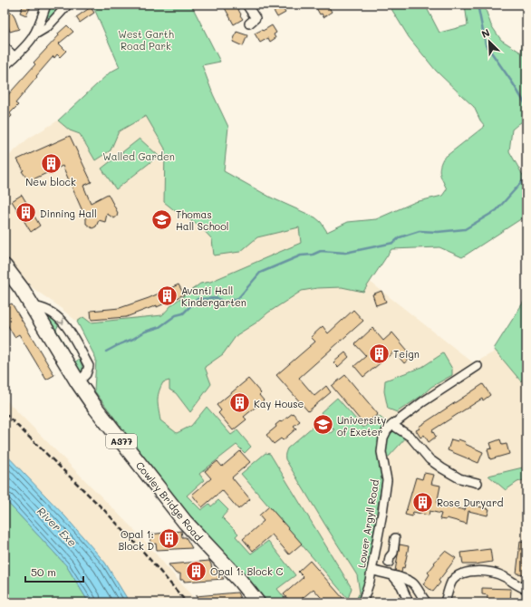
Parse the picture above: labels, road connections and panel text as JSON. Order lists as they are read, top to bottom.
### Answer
{
  "streets": {
    "highway": ["A377", "Cowley Bridge Road"],
    "street": ["Lower Argyll Road"]
  },
  "water": ["River Exe"],
  "parks": ["West Garth Road Park", "Walled Garden"],
  "places": {
    "building": [
      "New block",
      "Dinning Hall",
      "Avanti Hall Kindergarten",
      "Teign",
      "Kay House",
      "Rose Duryard",
      "Opal 1: Block D",
      "Opal 1: Block C"
    ],
    "school or university": ["Thomas Hall School", "University of Exeter"]
  },
  "scale_bar": "50 m",
  "north": "top left"
}
